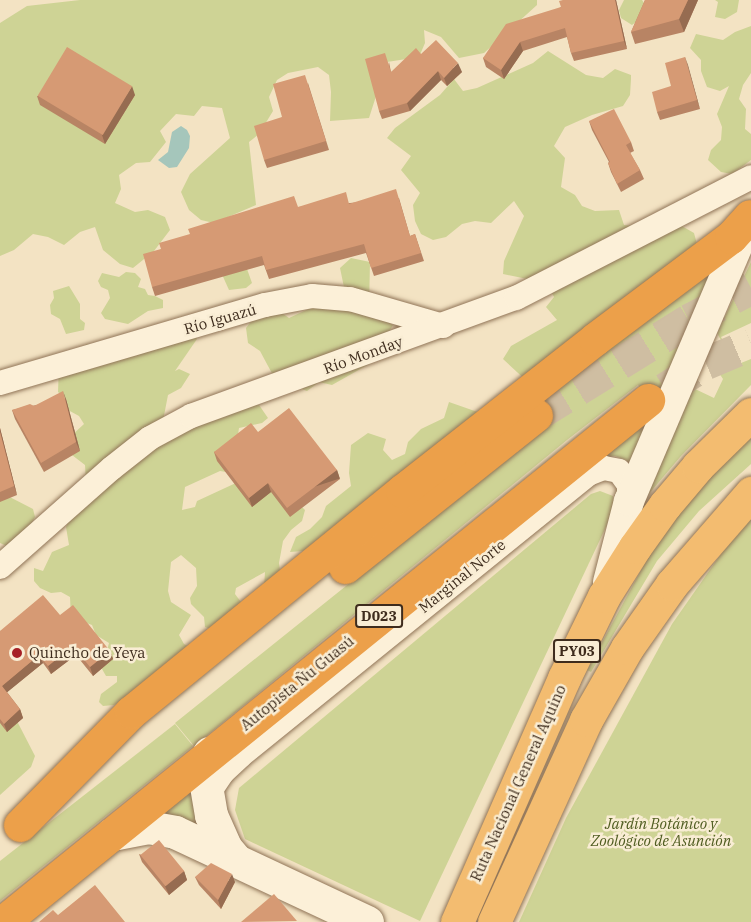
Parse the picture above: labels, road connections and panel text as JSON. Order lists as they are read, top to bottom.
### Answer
{
  "streets": {
    "highway": [
      "D023",
      "PY03",
      "Autopista Ñu Guasú",
      "Ruta Nacional General Aquino"
    ],
    "street": ["Río Iguazú", "Río Monday", "Marginal Norte"]
  },
  "crossings": [
    ["Río Iguazú", "Río Monday"]
  ],
  "parks": ["Jardín Botánico y Zoológico de Asunción"],
  "places": ["Quincho de Yeya"]
}
